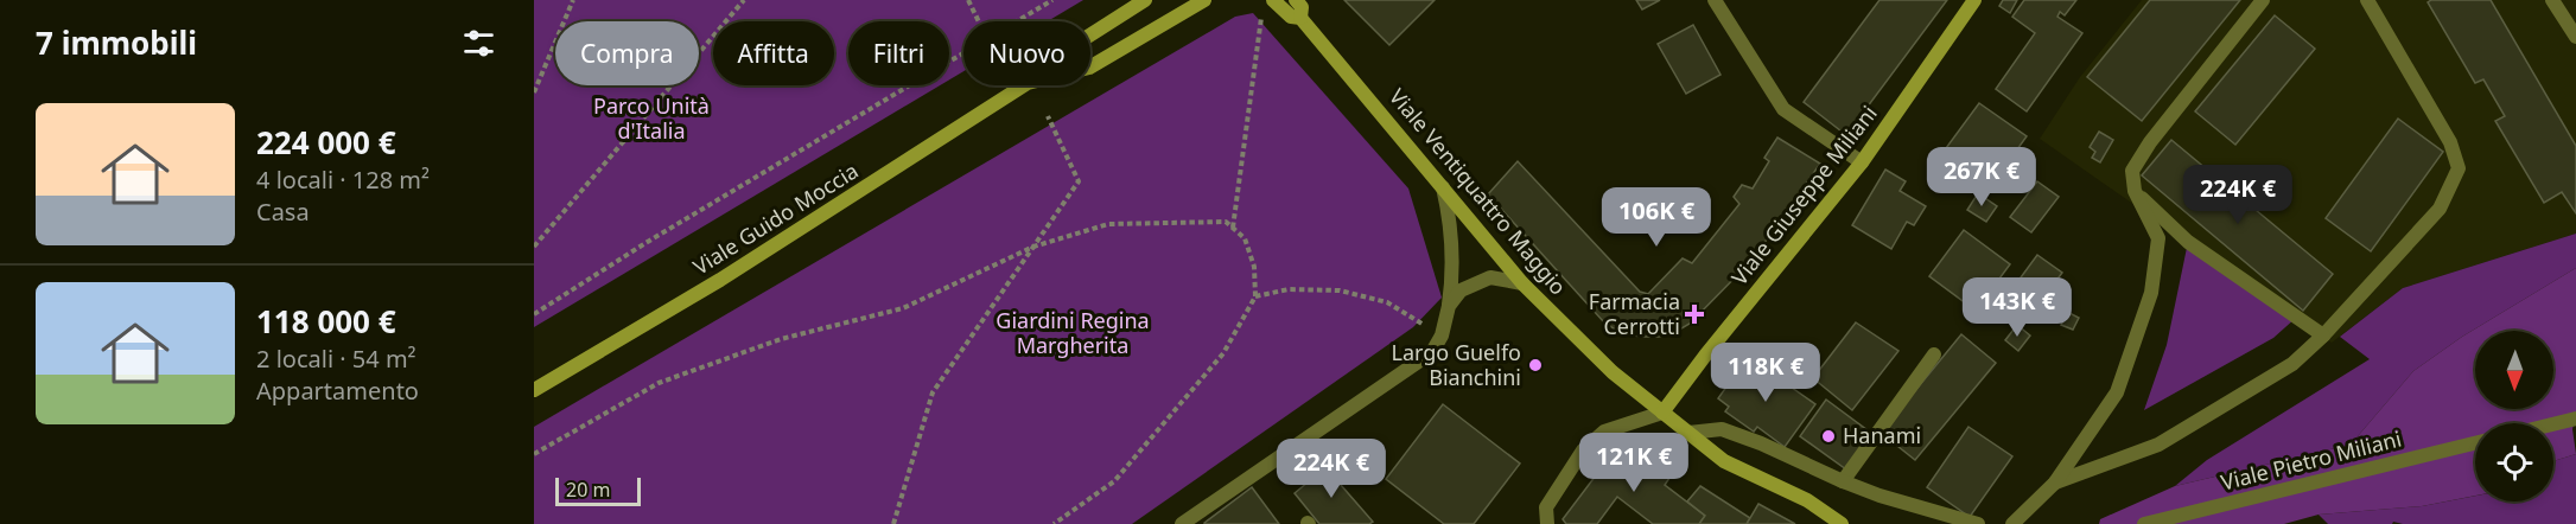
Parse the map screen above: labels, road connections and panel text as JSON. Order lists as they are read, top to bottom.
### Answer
{
  "streets": {
    "main road": ["Viale Ventiquattro Maggio", "Viale Giuseppe Miliani", "Viale Guido Moccia"],
    "street": ["Viale Pietro Miliani"]
  },
  "crossings": [
    ["Viale Ventiquattro Maggio", "Viale Giuseppe Miliani"]
  ],
  "parks": ["Parco Unità d'Italia", "Giardini Regina Margherita"],
  "places": {
    "health": ["Farmacia Cerrotti"],
    "other": ["Largo Guelfo Bianchini", "Hanami"]
  },
  "scale_bar": "20 m",
  "north": "bottom",
  "page": {
    "heading": "7 immobili",
    "chip": [
      "Compra",
      "Affitta",
      "Filtri",
      "Nuovo"
    ],
    "list": [
      {
        "name": "224 000 €",
        "note": "4 locali · 128 m² · Casa"
      },
      {
        "name": "118 000 €",
        "note": "2 locali · 54 m² · Appartamento"
      }
    ],
    "price": [
      "267K €",
      "224K €",
      "106K €",
      "143K €",
      "118K €",
      "121K €",
      "224K €"
    ],
    "scale": "20 m"
  }
}
